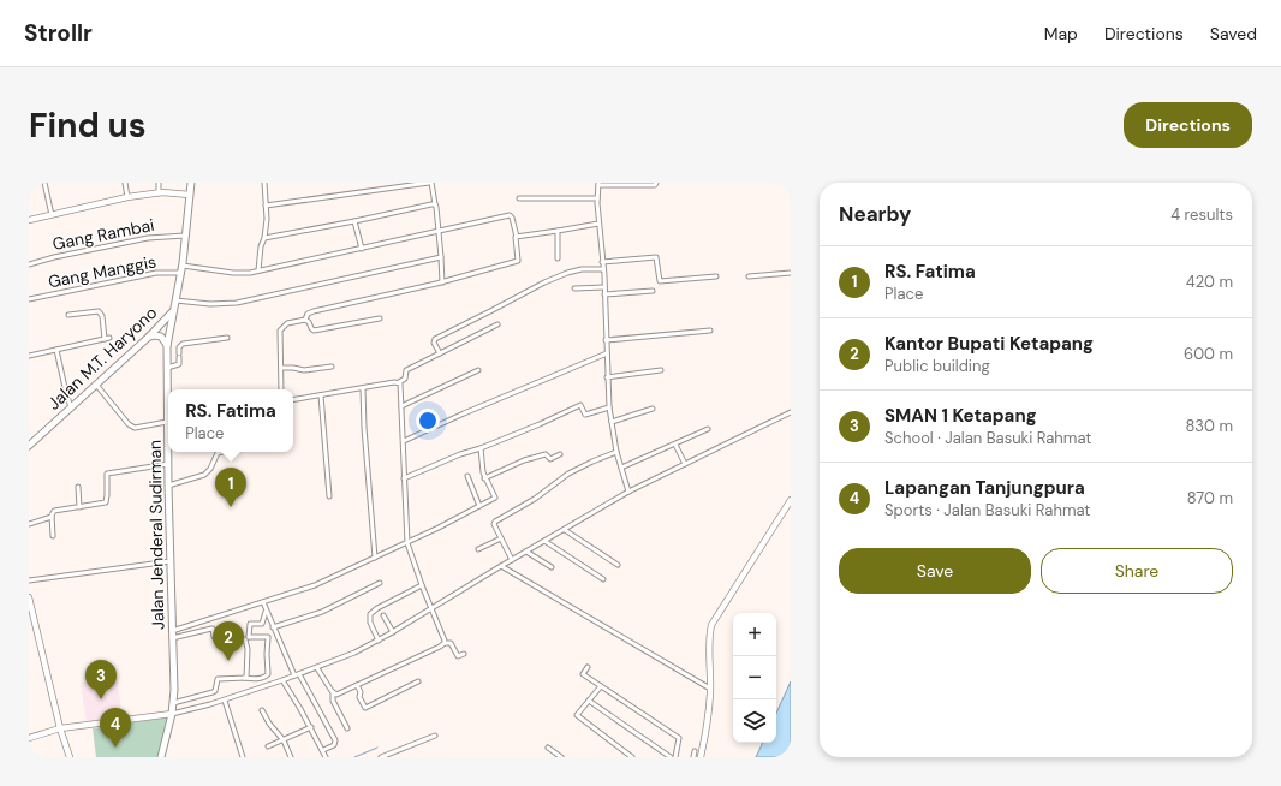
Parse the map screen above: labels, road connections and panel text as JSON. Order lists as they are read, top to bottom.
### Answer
{
  "streets": {
    "main road": ["Jalan M.T. Haryono", "Jalan Jenderal Sudirman"],
    "street": ["Gang Rambai", "Gang Manggis"]
  },
  "crossings": [
    ["Gang Rambai", "Jalan Jenderal Sudirman"],
    ["Gang Manggis", "Jalan Jenderal Sudirman"],
    ["Jalan M.T. Haryono", "Jalan Jenderal Sudirman"]
  ],
  "page": {
    "header": "Strollr",
    "nav": ["Map", "Directions", "Saved"],
    "buttons": [
      "Directions",
      ["Save", "Share"]
    ],
    "title": "Find us",
    "heading": ["Nearby", "4 results"],
    "list": [
      {
        "mark": "1",
        "name": "RS. Fatima",
        "note": "Place",
        "value": "420 m"
      },
      {
        "mark": "2",
        "name": "Kantor Bupati Ketapang",
        "note": "Public building",
        "value": "600 m"
      },
      {
        "mark": "3",
        "name": "SMAN 1 Ketapang",
        "note": "School · Jalan Basuki Rahmat",
        "value": "830 m"
      },
      {
        "mark": "4",
        "name": "Lapangan Tanjungpura",
        "note": "Sports · Jalan Basuki Rahmat",
        "value": "870 m"
      }
    ],
    "popup": ["RS. Fatima", "Place"],
    "pins": [
      "1",
      "2",
      "3",
      "4"
    ],
    "map_buttons": ["+", "−"]
  }
}
